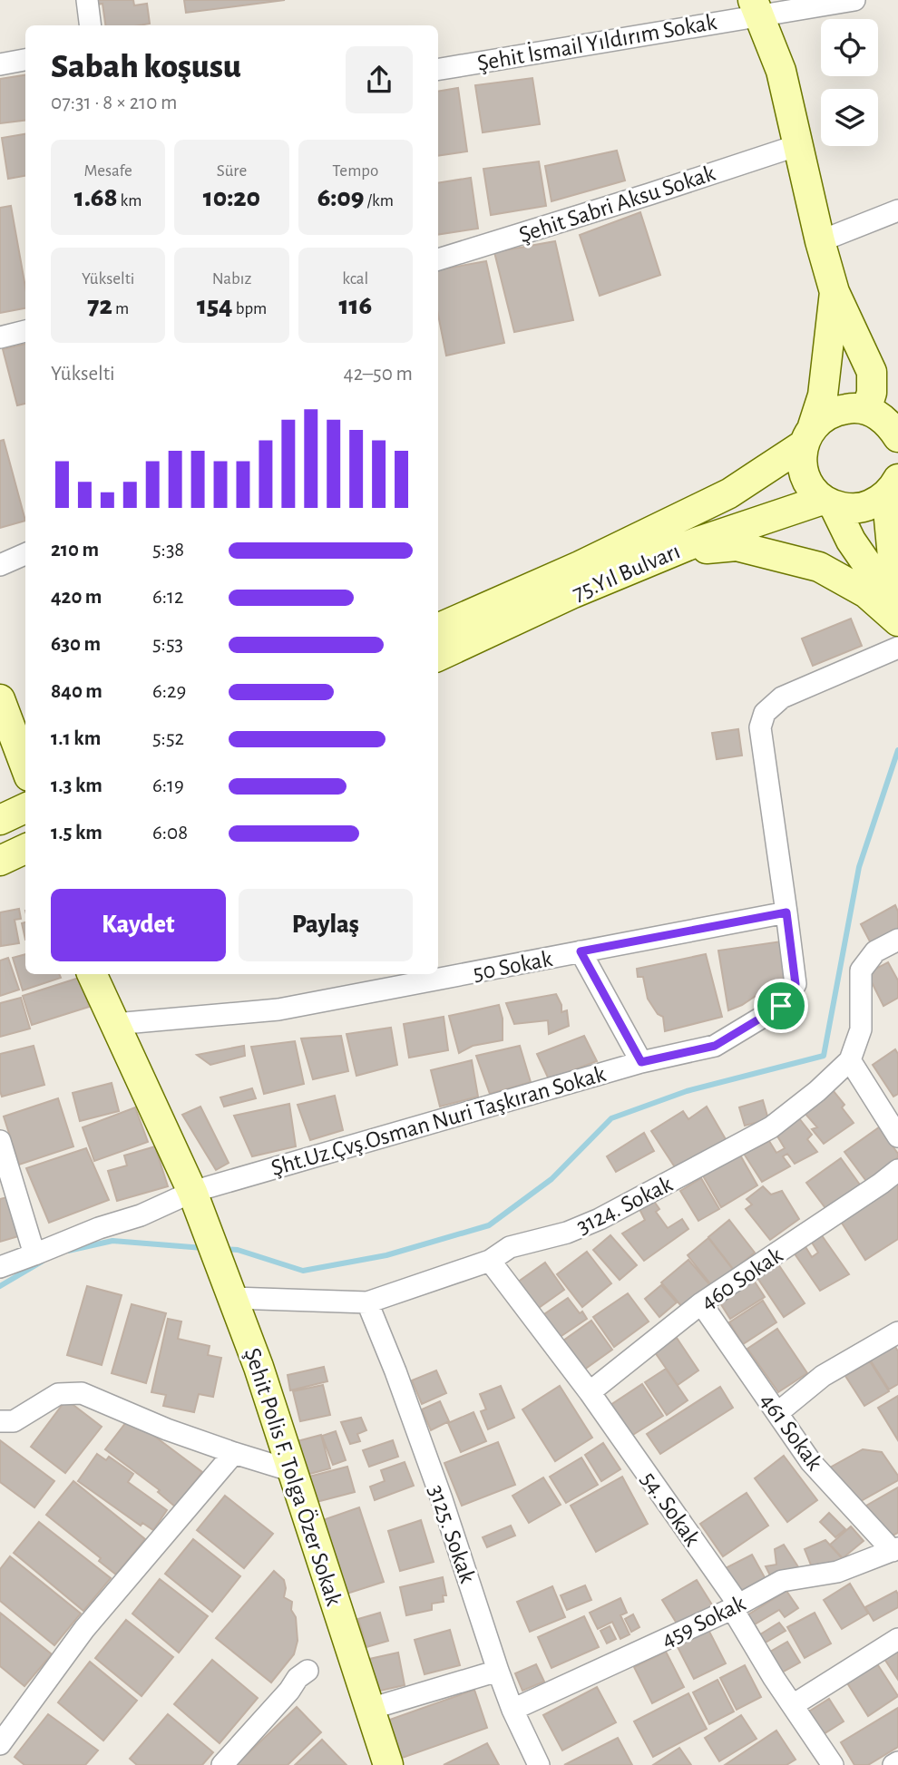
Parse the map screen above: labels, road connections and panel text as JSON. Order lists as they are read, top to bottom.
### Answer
{
  "streets": {
    "main road": ["75.Yıl Bulvarı", "Şehit Polis F. Tolga Özer Sokak"],
    "street": [
      "Şehit İsmail Yıldırım Sokak",
      "Şehit Sabri Aksu Sokak",
      "50 Sokak",
      "Şht.Uz.Çvş.Osman Nuri Taşkıran Sokak",
      "3124. Sokak",
      "460 Sokak",
      "461 Sokak",
      "54. Sokak",
      "3125. Sokak",
      "459 Sokak"
    ]
  },
  "crossings": [
    ["50 Sokak", "Şht.Uz.Çvş.Osman Nuri Taşkıran Sokak"],
    ["50 Sokak", "Şehit Polis F. Tolga Özer Sokak"],
    ["Şht.Uz.Çvş.Osman Nuri Taşkıran Sokak", "Şehit Polis F. Tolga Özer Sokak"],
    ["3124. Sokak", "Şehit Polis F. Tolga Özer Sokak"],
    ["3124. Sokak", "54. Sokak"],
    ["3124. Sokak", "3125. Sokak"],
    ["460 Sokak", "461 Sokak"],
    ["460 Sokak", "54. Sokak"],
    ["461 Sokak", "459 Sokak"],
    ["54. Sokak", "459 Sokak"],
    ["3125. Sokak", "459 Sokak"]
  ],
  "page": {
    "heading": ["Sabah koşusu", "07:31 · 8 × 210 m"],
    "stats": [
      ["Mesafe", "1.68 km"],
      ["Süre", "10:20"],
      ["Tempo", "6:09 /km"],
      ["Yükselti", "72 m"],
      ["Nabız", "154 bpm"],
      ["kcal", "116"]
    ],
    "chart": ["Yükselti", "42–50 m"],
    "list": [
      {
        "name": "210 m",
        "note": "5:38"
      },
      {
        "name": "420 m",
        "note": "6:12"
      },
      {
        "name": "630 m",
        "note": "5:53"
      },
      {
        "name": "840 m",
        "note": "6:29"
      },
      {
        "name": "1.1 km",
        "note": "5:52"
      },
      {
        "name": "1.3 km",
        "note": "6:19"
      },
      {
        "name": "1.5 km",
        "note": "6:08"
      }
    ],
    "buttons": ["Kaydet", "Paylaş"]
  }
}
